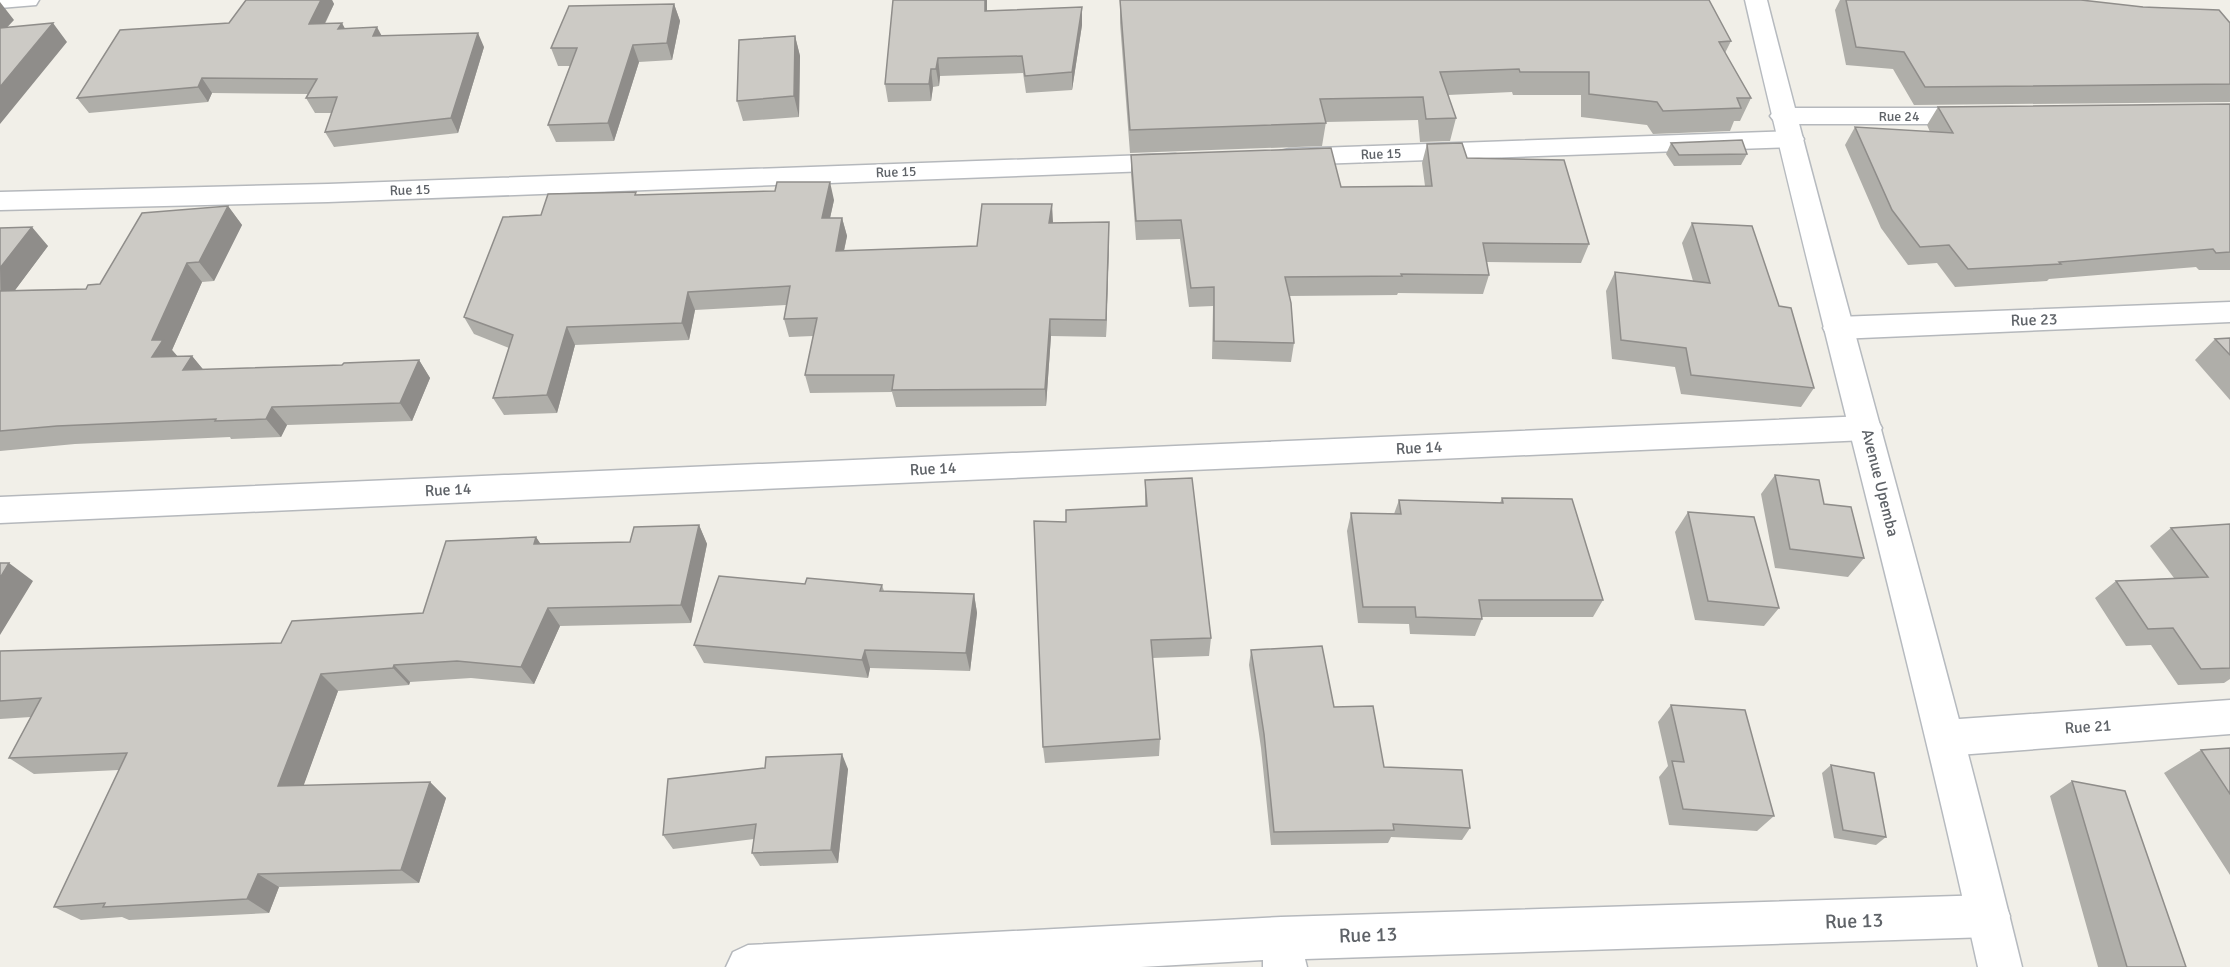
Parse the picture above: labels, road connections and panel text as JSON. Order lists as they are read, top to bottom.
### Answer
{
  "streets": {
    "street": [
      "Rue 24",
      "Rue 15",
      "Rue 23",
      "Rue 14",
      "Avenue Upemba",
      "Rue 21",
      "Rue 13"
    ]
  },
  "crossings": [
    ["Rue 24", "Rue 15"],
    ["Rue 24", "Avenue Upemba"],
    ["Rue 15", "Avenue Upemba"],
    ["Rue 23", "Avenue Upemba"],
    ["Rue 14", "Avenue Upemba"],
    ["Avenue Upemba", "Rue 21"],
    ["Avenue Upemba", "Rue 13"]
  ]
}
